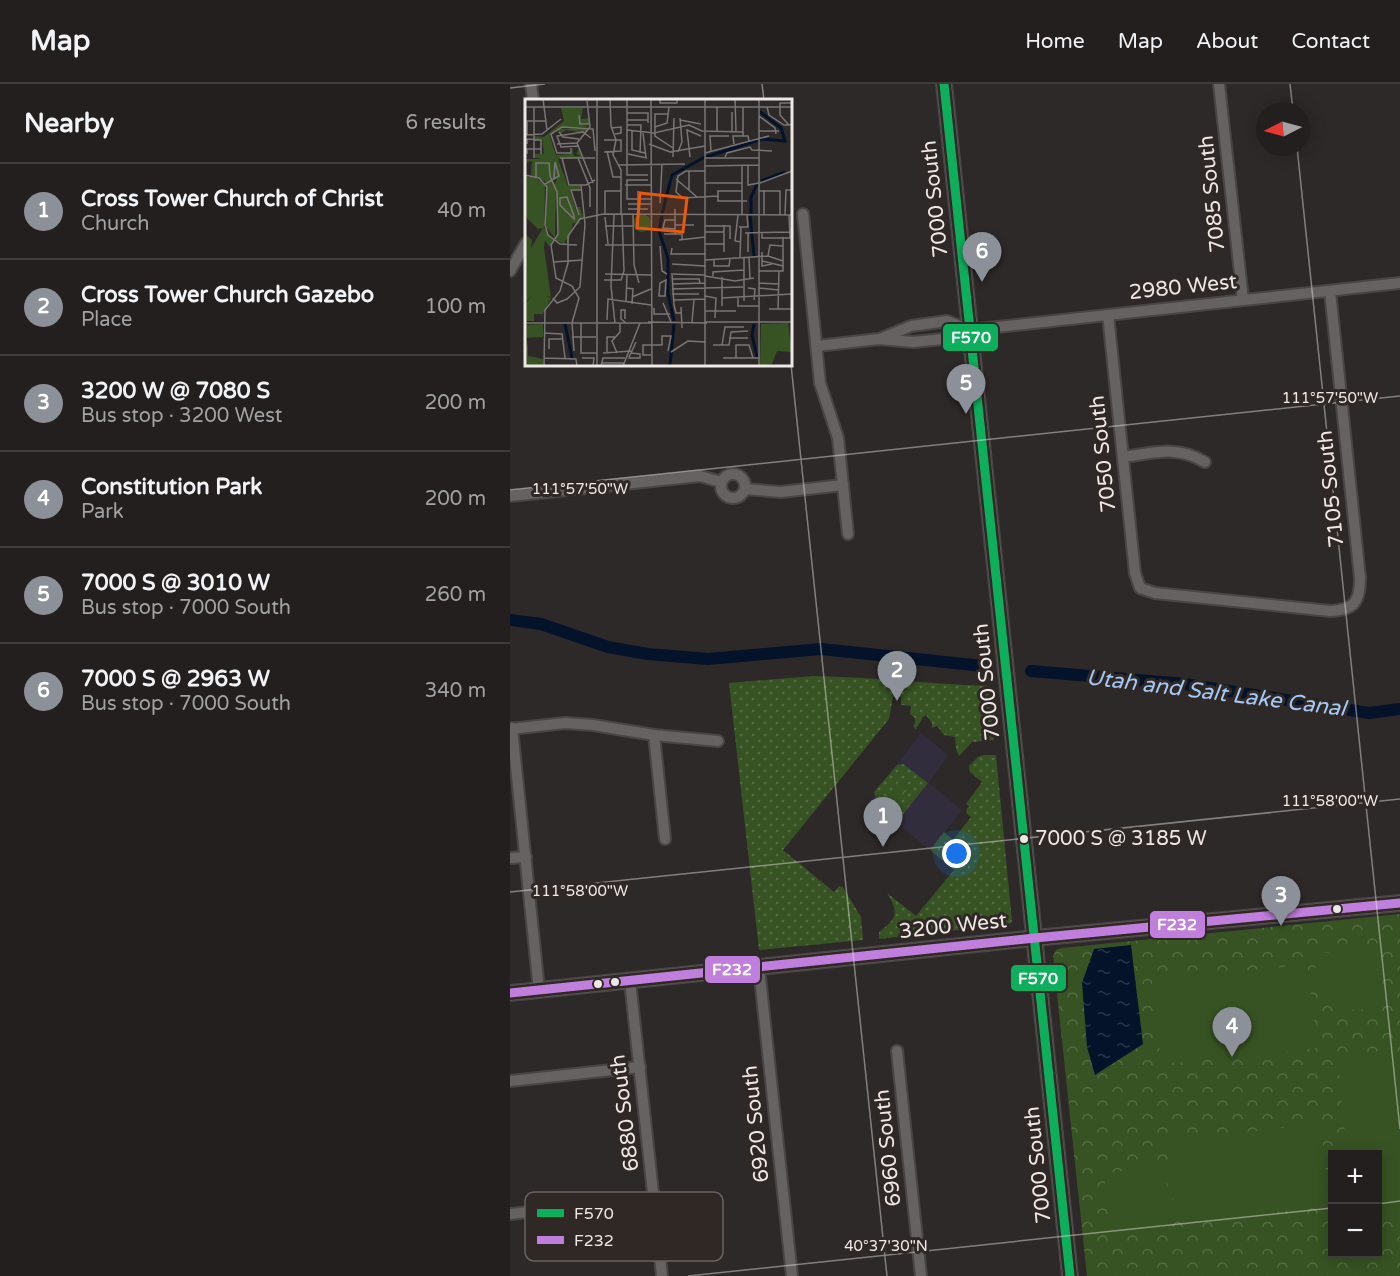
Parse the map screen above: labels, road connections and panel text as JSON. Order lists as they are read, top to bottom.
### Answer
{
  "streets": {
    "main road": ["7000 South", "3200 West"],
    "street": [
      "7085 South",
      "2980 West",
      "7050 South",
      "7105 South",
      "6880 South",
      "6920 South",
      "6960 South"
    ]
  },
  "crossings": [
    ["7085 South", "2980 West"],
    ["7000 South", "2980 West"],
    ["7000 South", "3200 West"],
    ["2980 West", "7050 South"],
    ["2980 West", "7105 South"],
    ["7050 South", "7105 South"],
    ["3200 West", "6880 South"],
    ["3200 West", "6920 South"]
  ],
  "water": ["Utah and Salt Lake Canal"],
  "places": ["7000 S @ 3185 W"],
  "lines": ["transit line F570", "transit line F232"],
  "legend": ["F570", "F232"],
  "north": "left",
  "page": {
    "header": "Map",
    "nav": [
      "Home",
      "Map",
      "About",
      "Contact"
    ],
    "heading": ["Nearby", "6 results"],
    "list": [
      {
        "mark": "1",
        "name": "Cross Tower Church of Christ",
        "note": "Church",
        "value": "40 m"
      },
      {
        "mark": "2",
        "name": "Cross Tower Church Gazebo",
        "note": "Place",
        "value": "100 m"
      },
      {
        "mark": "3",
        "name": "3200 W @ 7080 S",
        "note": "Bus stop · 3200 West",
        "value": "200 m"
      },
      {
        "mark": "4",
        "name": "Constitution Park",
        "note": "Park",
        "value": "200 m"
      },
      {
        "mark": "5",
        "name": "7000 S @ 3010 W",
        "note": "Bus stop · 7000 South",
        "value": "260 m"
      },
      {
        "mark": "6",
        "name": "7000 S @ 2963 W",
        "note": "Bus stop · 7000 South",
        "value": "340 m"
      }
    ],
    "pins": [
      "6",
      "5",
      "2",
      "1",
      "3",
      "4"
    ],
    "map_buttons": ["+", "−"]
  },
  "coordinates": ["111°57'50\"W", "111°58'00\"W", "40°37'30\"N"]
}
